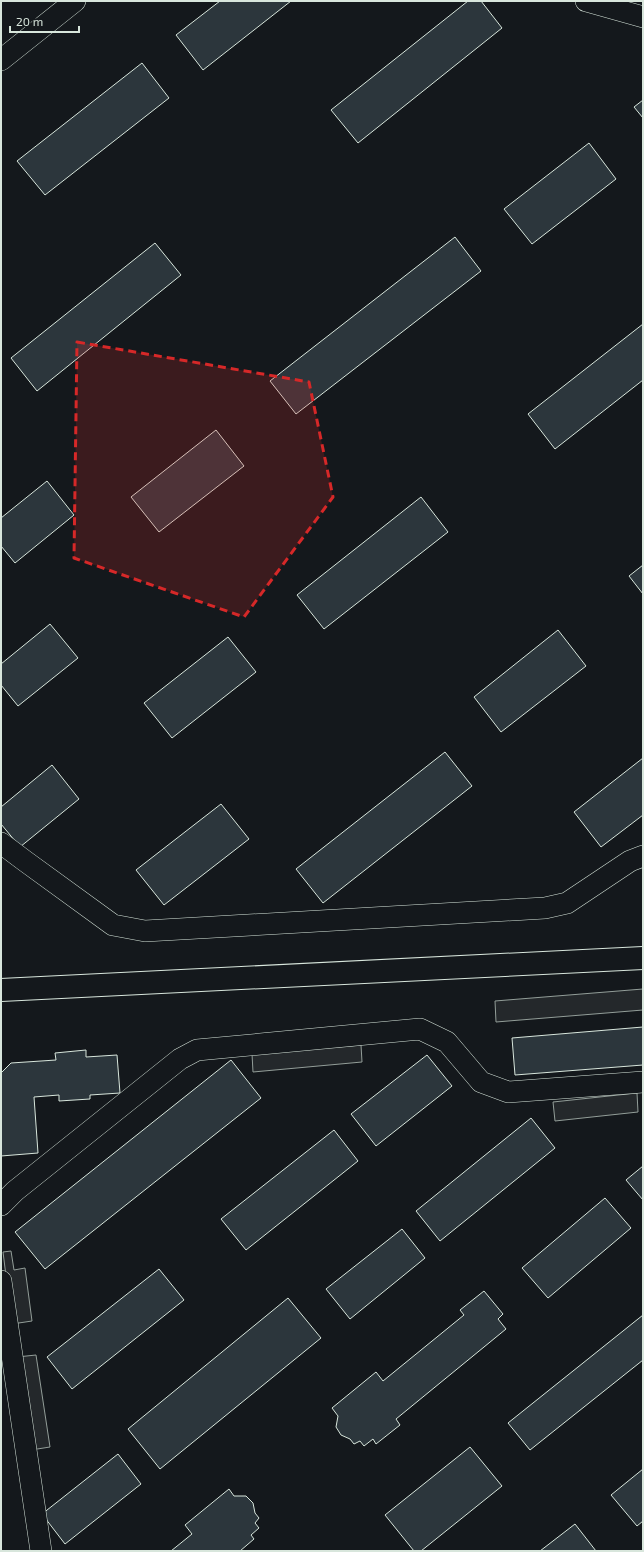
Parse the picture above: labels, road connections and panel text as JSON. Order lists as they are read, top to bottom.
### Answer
{
  "scale_bar": "20 m"
}
